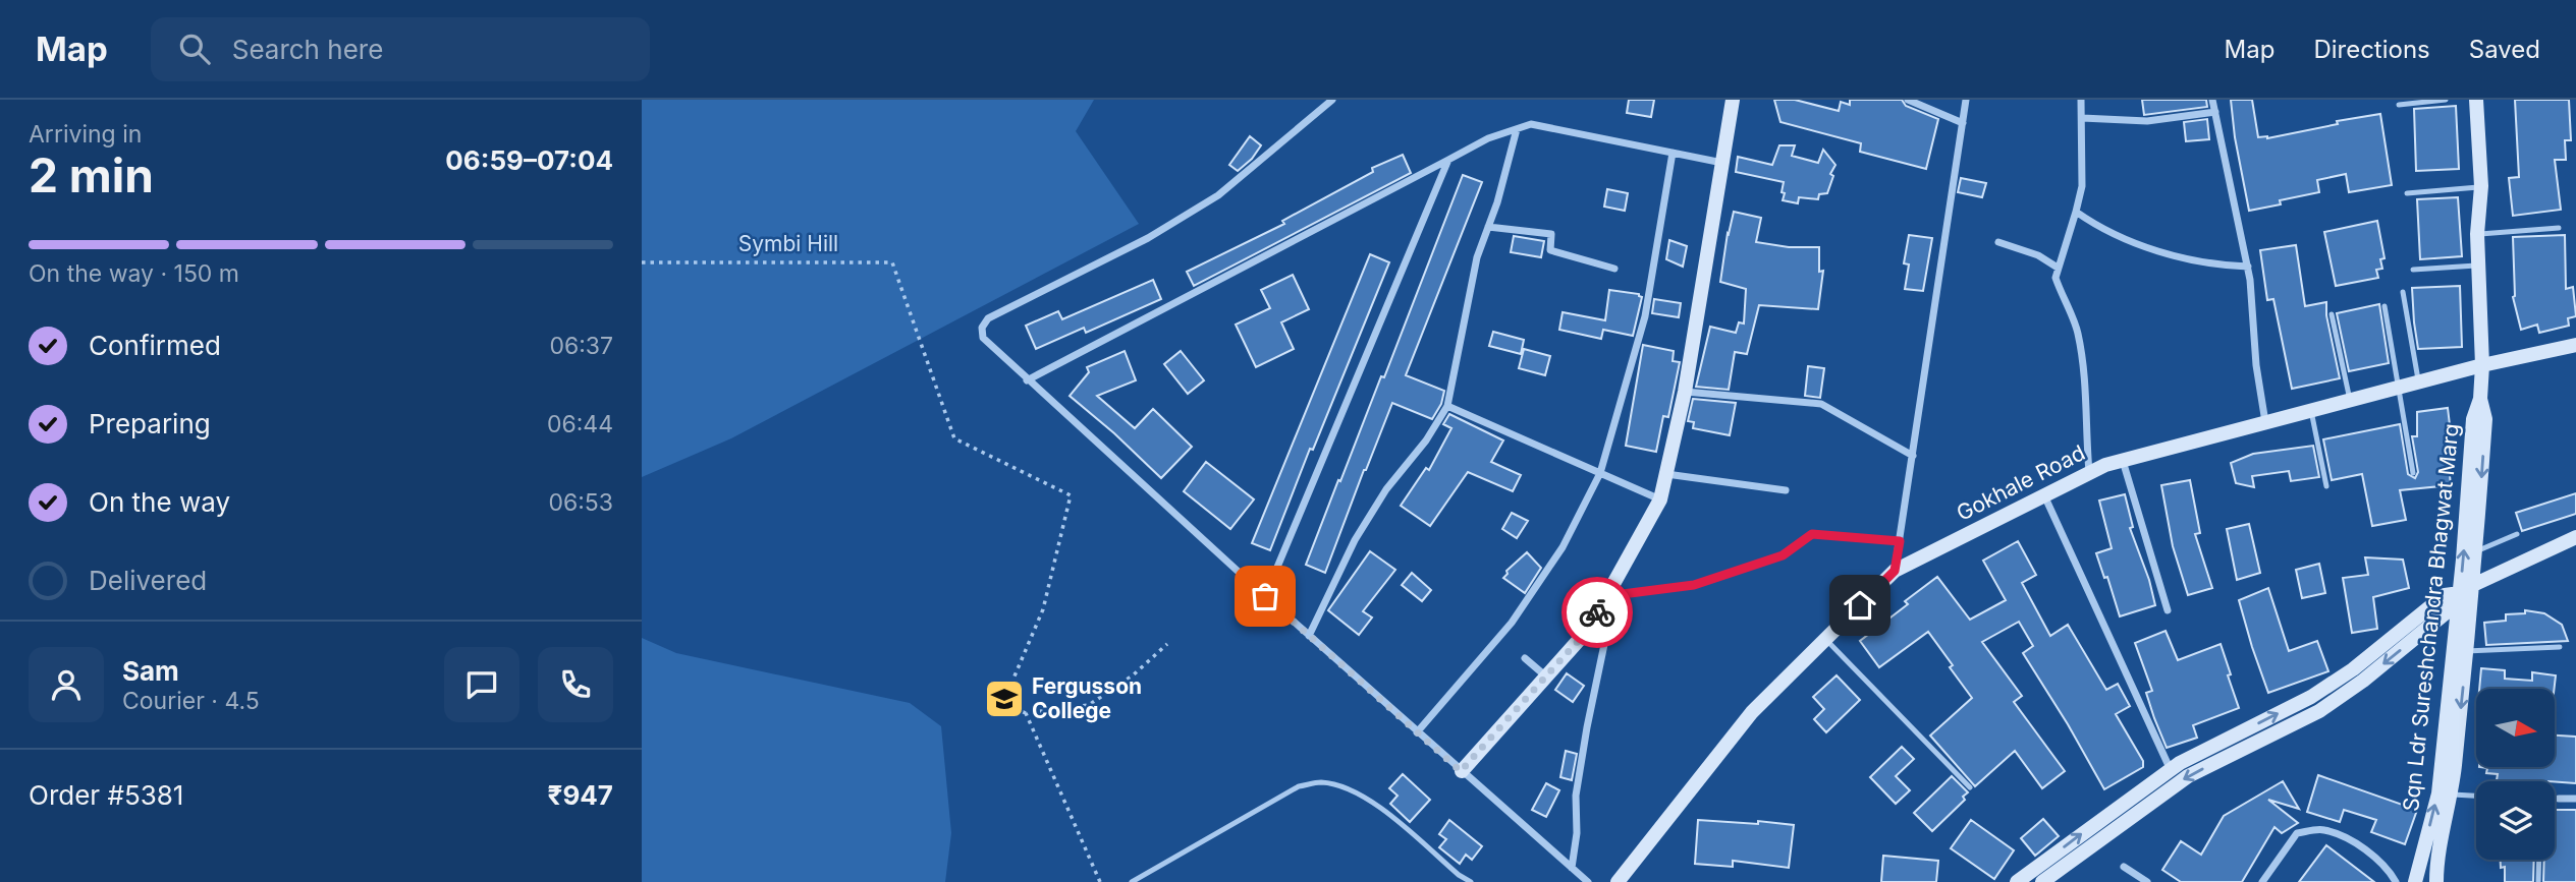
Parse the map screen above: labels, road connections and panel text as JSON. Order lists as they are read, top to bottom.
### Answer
{
  "streets": {
    "street": ["Gokhale Road", "Sqn Ldr Sureshchandra Bhagwat Marg"]
  },
  "crossings": [
    ["Gokhale Road", "Sqn Ldr Sureshchandra Bhagwat Marg"]
  ],
  "parks": ["Symbi Hill"],
  "places": {
    "school or university": ["Fergusson College"]
  },
  "north": "right",
  "page": {
    "header": "Map",
    "search": "Search here",
    "nav": ["Map", "Directions", "Saved"],
    "heading": ["2 min", "Arriving in", "06:59–07:04"],
    "panel": [
      "Sam",
      "Courier · 4.5",
      "Order #5381",
      "₹947"
    ],
    "bar": "On the way · 150 m",
    "list": [
      ["Confirmed", "06:37"],
      ["Preparing", "06:44"],
      ["On the way", "06:53"],
      "Delivered"
    ]
  }
}
